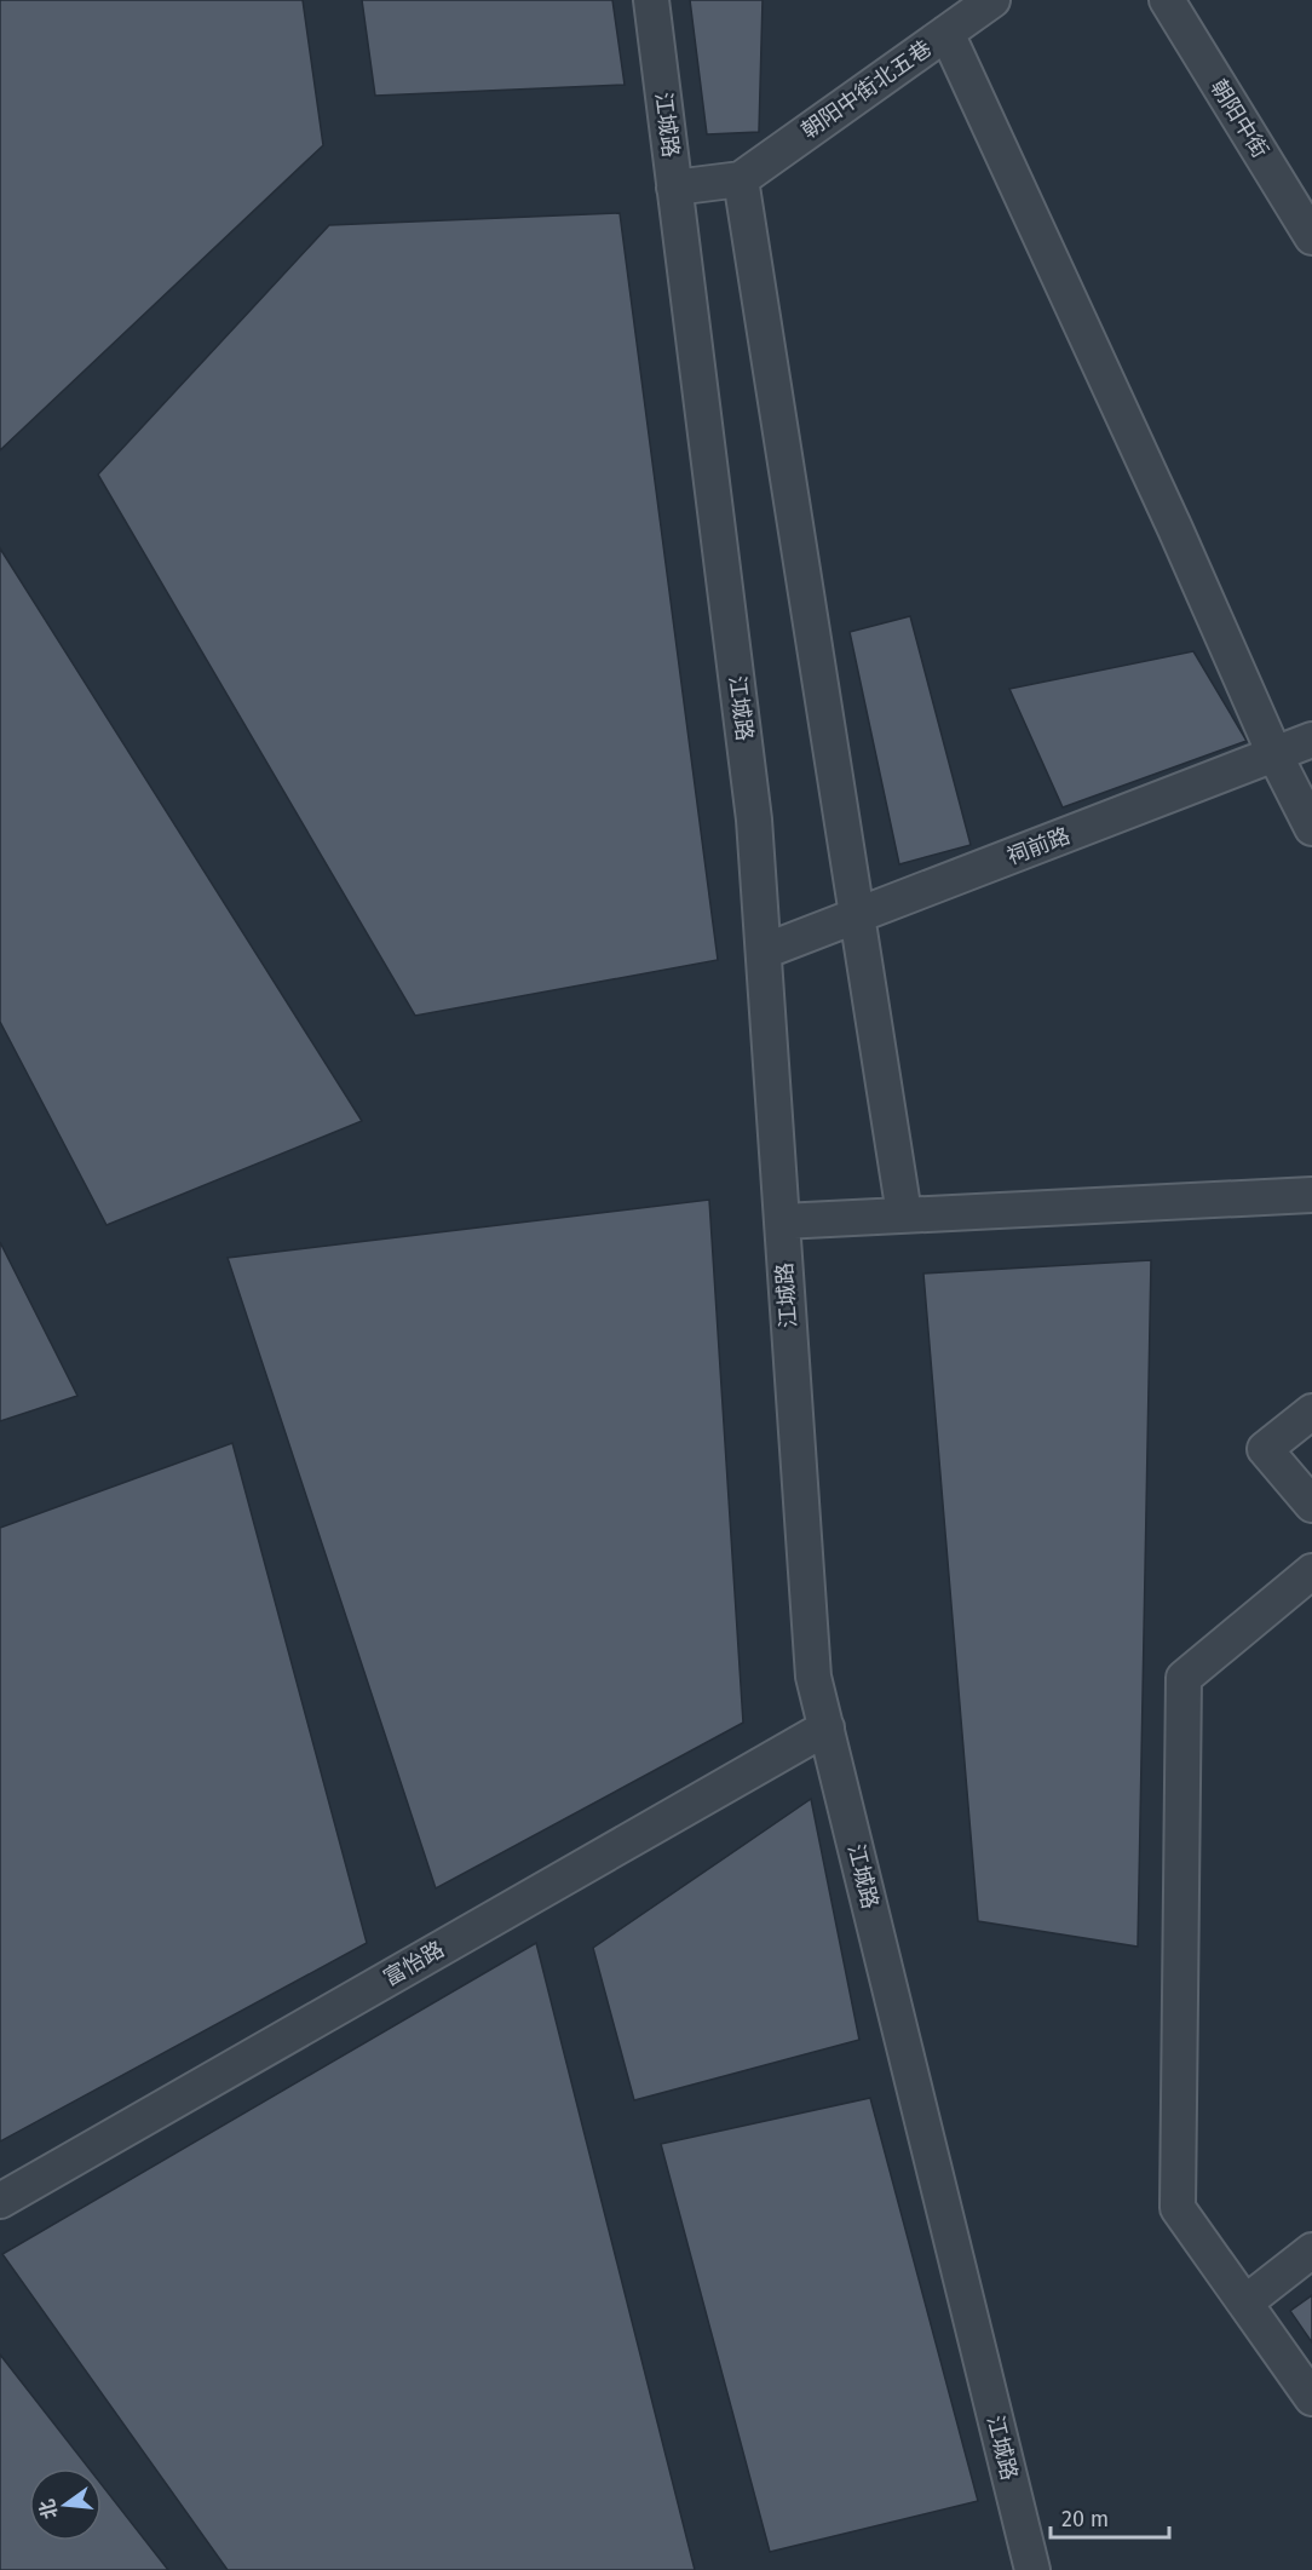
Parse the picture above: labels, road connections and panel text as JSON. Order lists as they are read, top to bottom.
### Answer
{
  "streets": {
    "street": [
      "朝阳中街北五巷",
      "朝阳中街",
      "江城路",
      "祠前路",
      "富怡路"
    ]
  },
  "crossings": [
    ["江城路", "祠前路"],
    ["江城路", "富怡路"]
  ],
  "scale_bar": "20 m",
  "north": "left"
}
